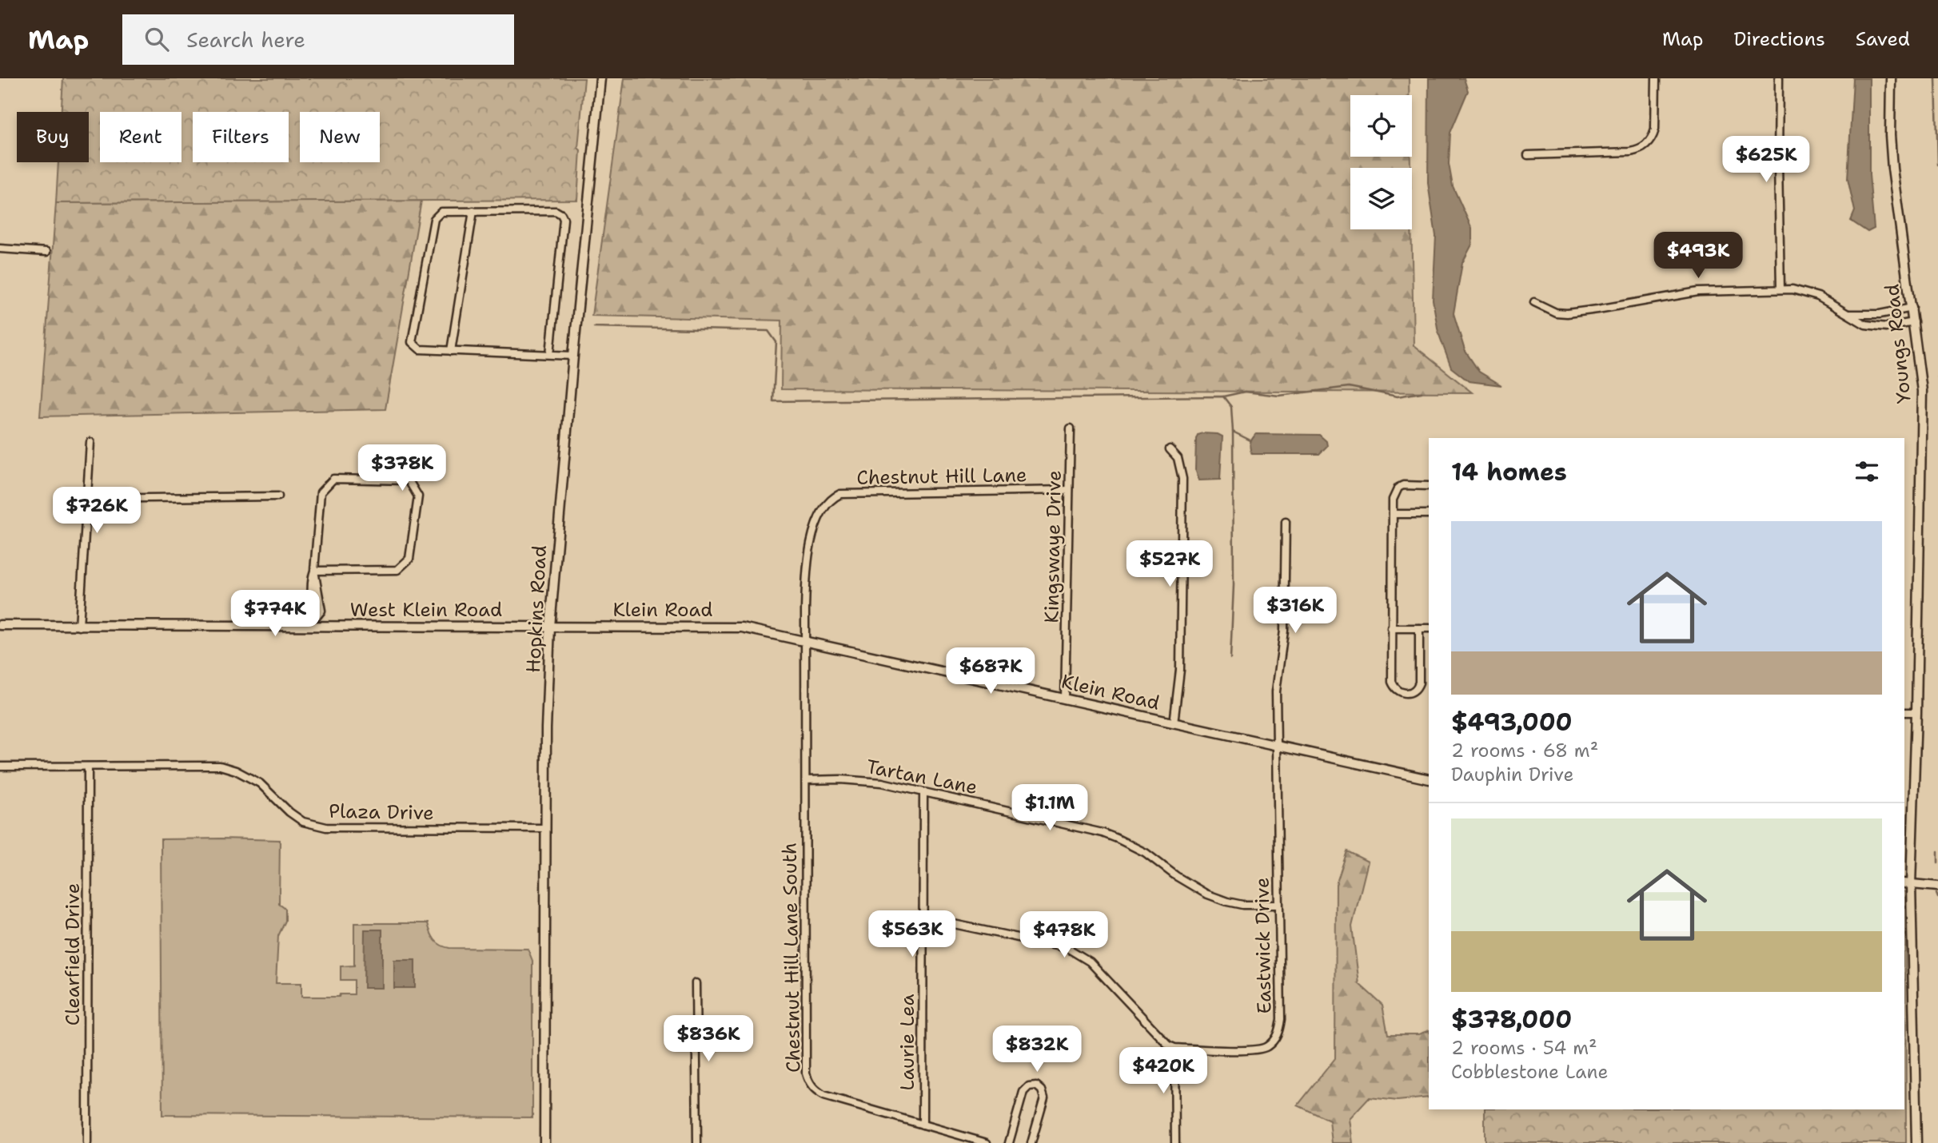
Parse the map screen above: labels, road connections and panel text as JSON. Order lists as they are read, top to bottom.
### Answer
{
  "streets": {
    "street": [
      "Youngs Road",
      "Chestnut Hill Lane",
      "Kingswaye Drive",
      "Hopkins Road",
      "West Klein Road",
      "Klein Road",
      "Tartan Lane",
      "Plaza Drive",
      "Eastwick Drive",
      "Clearfield Drive",
      "Chestnut Hill Lane South",
      "Laurie Lea"
    ]
  },
  "crossings": [
    ["Chestnut Hill Lane", "Kingswaye Drive"],
    ["Chestnut Hill Lane", "Klein Road"],
    ["Chestnut Hill Lane", "Chestnut Hill Lane South"],
    ["Kingswaye Drive", "Klein Road"],
    ["Hopkins Road", "West Klein Road"],
    ["Hopkins Road", "Klein Road"],
    ["Hopkins Road", "Plaza Drive"],
    ["West Klein Road", "Klein Road"],
    ["Klein Road", "Eastwick Drive"],
    ["Klein Road", "Chestnut Hill Lane South"],
    ["Tartan Lane", "Eastwick Drive"],
    ["Tartan Lane", "Chestnut Hill Lane South"],
    ["Tartan Lane", "Laurie Lea"],
    ["Plaza Drive", "Clearfield Drive"],
    ["Chestnut Hill Lane South", "Laurie Lea"]
  ],
  "page": {
    "header": "Map",
    "search": "Search here",
    "nav": ["Map", "Directions", "Saved"],
    "chip": [
      "Buy",
      "Rent",
      "Filters",
      "New"
    ],
    "price": [
      "$625K",
      "$493K",
      "$378K",
      "$726K",
      "$527K",
      "$316K",
      "$774K",
      "$687K",
      "$1.1M",
      "$563K",
      "$478K",
      "$836K",
      "$832K",
      "$420K"
    ],
    "heading": "14 homes",
    "list": [
      {
        "name": "$493,000",
        "note": "2 rooms · 68 m² · Dauphin Drive"
      },
      {
        "name": "$378,000",
        "note": "2 rooms · 54 m² · Cobblestone Lane"
      }
    ]
  }
}
